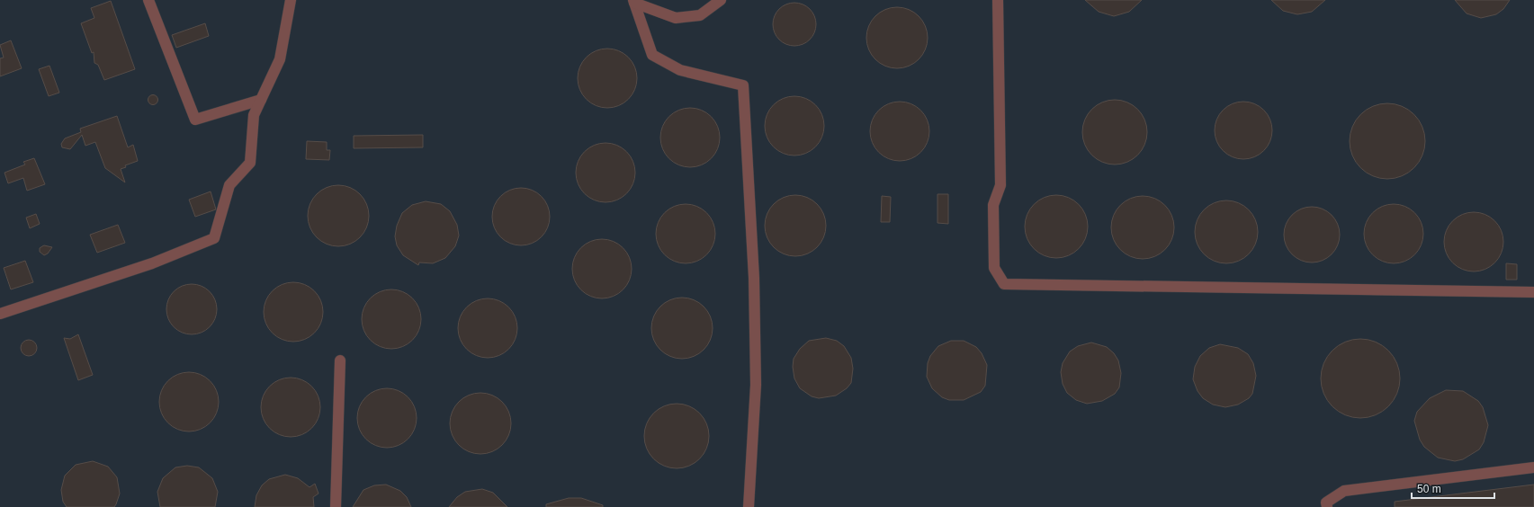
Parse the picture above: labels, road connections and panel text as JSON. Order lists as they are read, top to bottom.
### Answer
{
  "scale_bar": "50 m"
}
